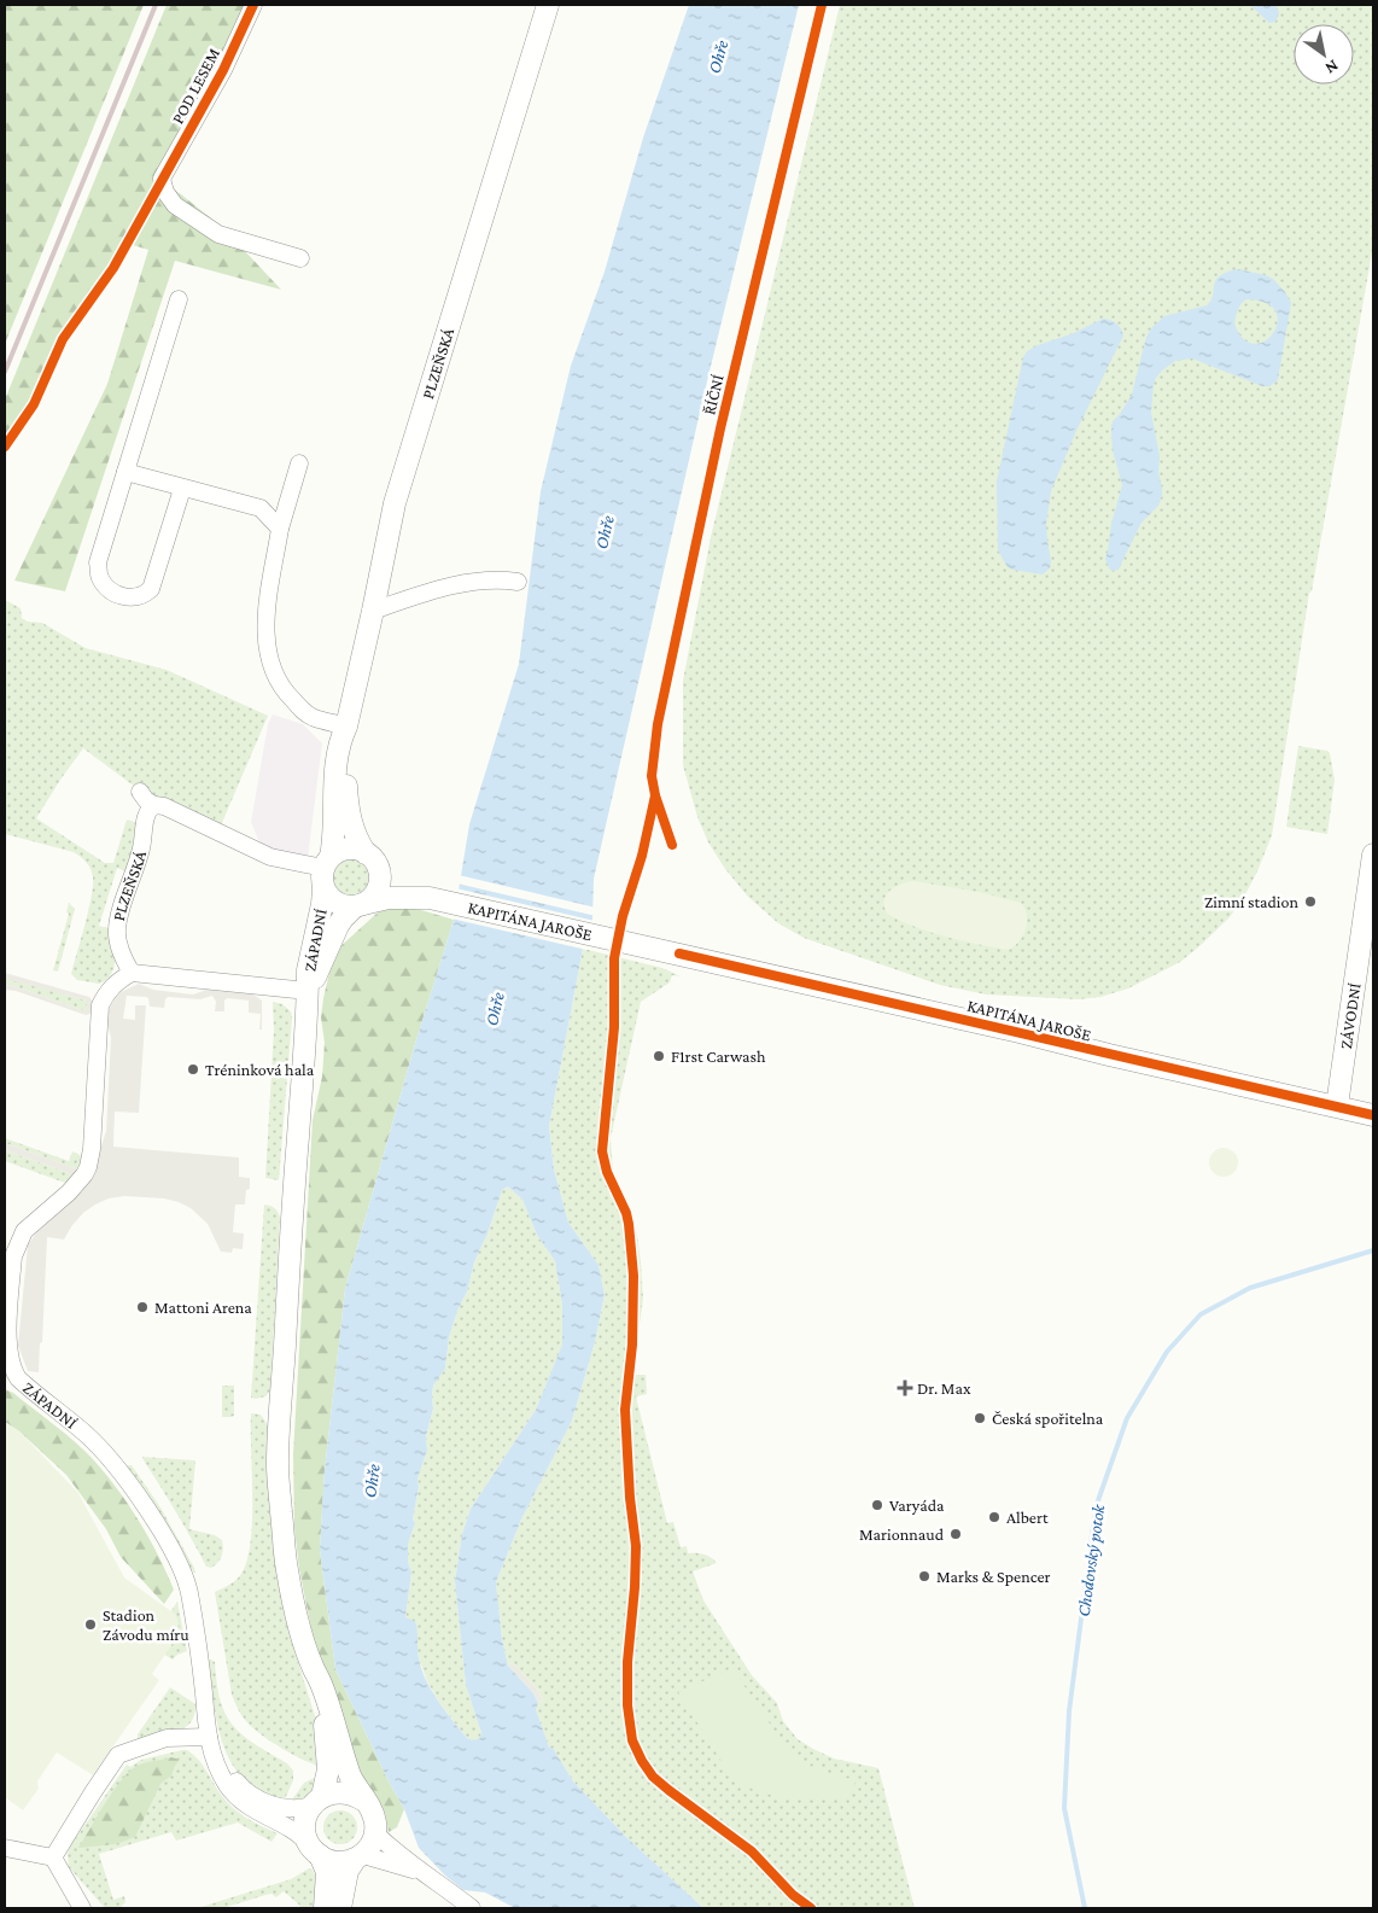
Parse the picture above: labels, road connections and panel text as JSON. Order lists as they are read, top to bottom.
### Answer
{
  "streets": {
    "street": [
      "POD LESEM",
      "PLZEŇSKÁ",
      "KAPITÁNA JAROŠE",
      "ZÁPADNÍ",
      "ZÁVODNÍ"
    ],
    "cycle path": ["ŘÍČNÍ"]
  },
  "crossings": [
    ["PLZEŇSKÁ", "KAPITÁNA JAROŠE"],
    ["PLZEŇSKÁ", "ZÁPADNÍ"],
    ["KAPITÁNA JAROŠE", "ZÁPADNÍ"],
    ["KAPITÁNA JAROŠE", "ZÁVODNÍ"]
  ],
  "water": ["Ohře", "Chodovský potok"],
  "places": {
    "other": [
      "Zimní stadion",
      "F1rst Carwash",
      "Tréninková hala",
      "Mattoni Arena",
      "Česká spořitelna",
      "Varyáda",
      "Albert",
      "Marionnaud",
      "Marks & Spencer",
      "Stadion Závodu míru"
    ],
    "health": ["Dr. Max"]
  },
  "north": "bottom right"
}
